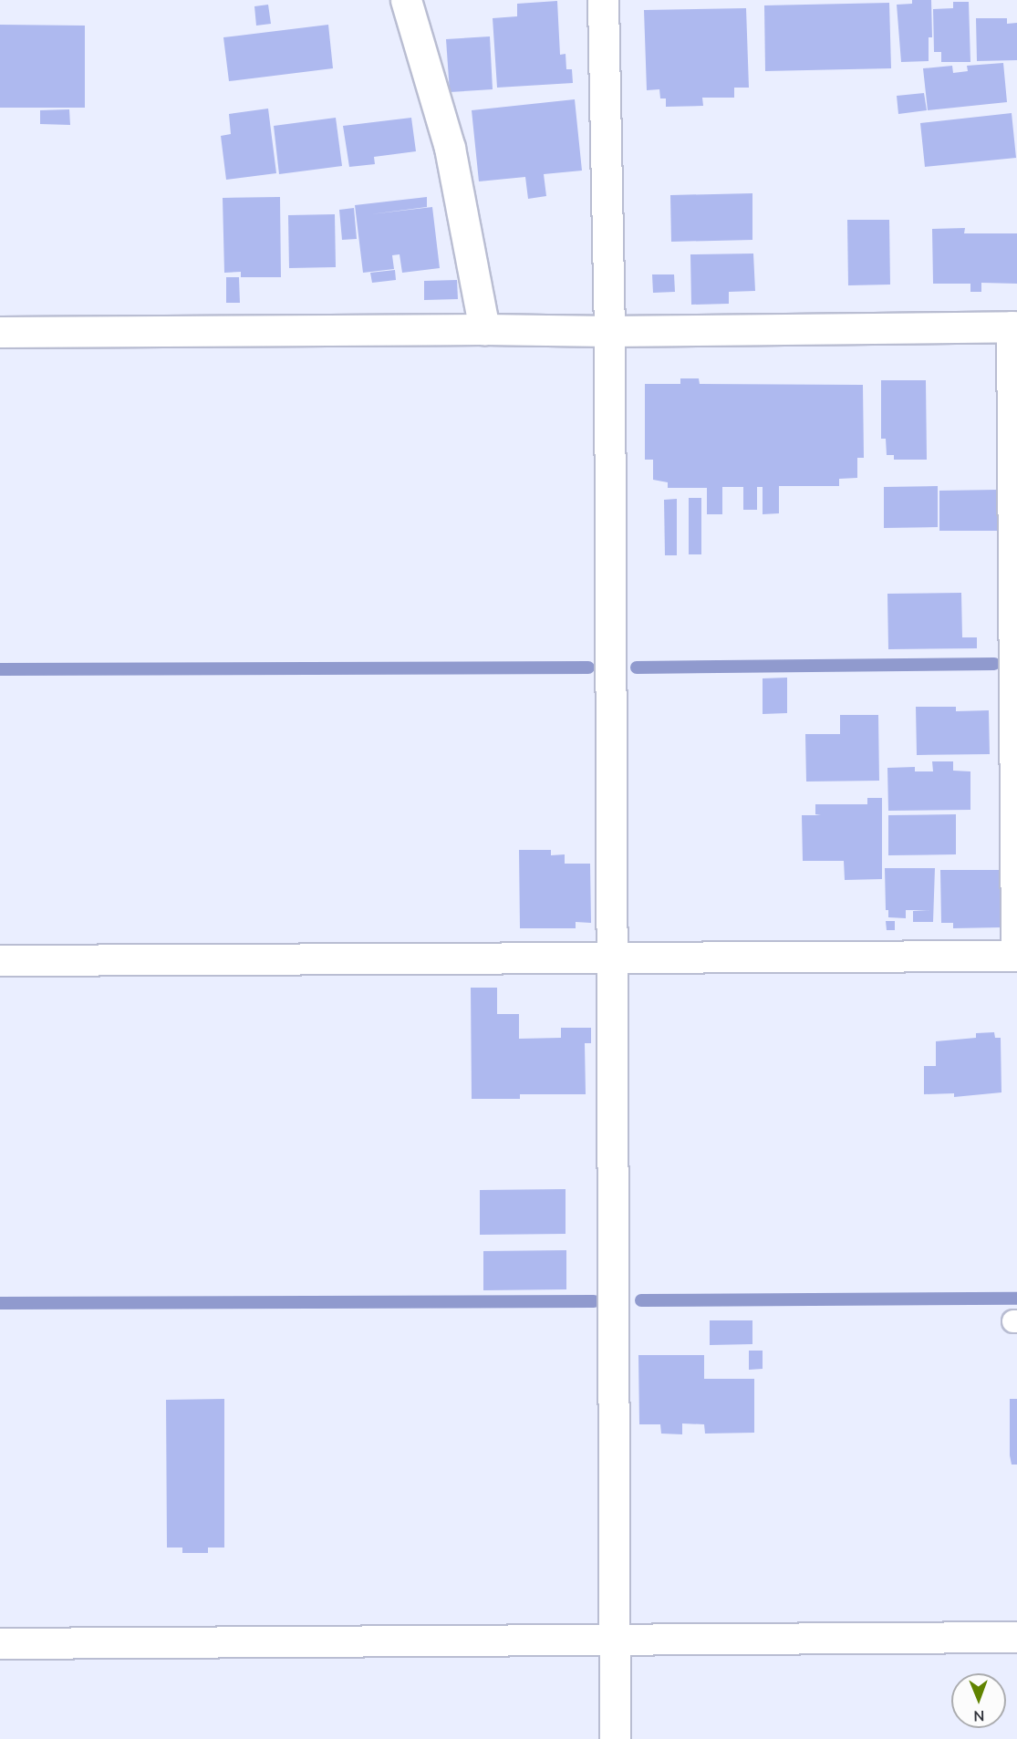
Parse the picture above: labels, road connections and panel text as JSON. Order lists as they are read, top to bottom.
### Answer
{
  "north": "bottom"
}
